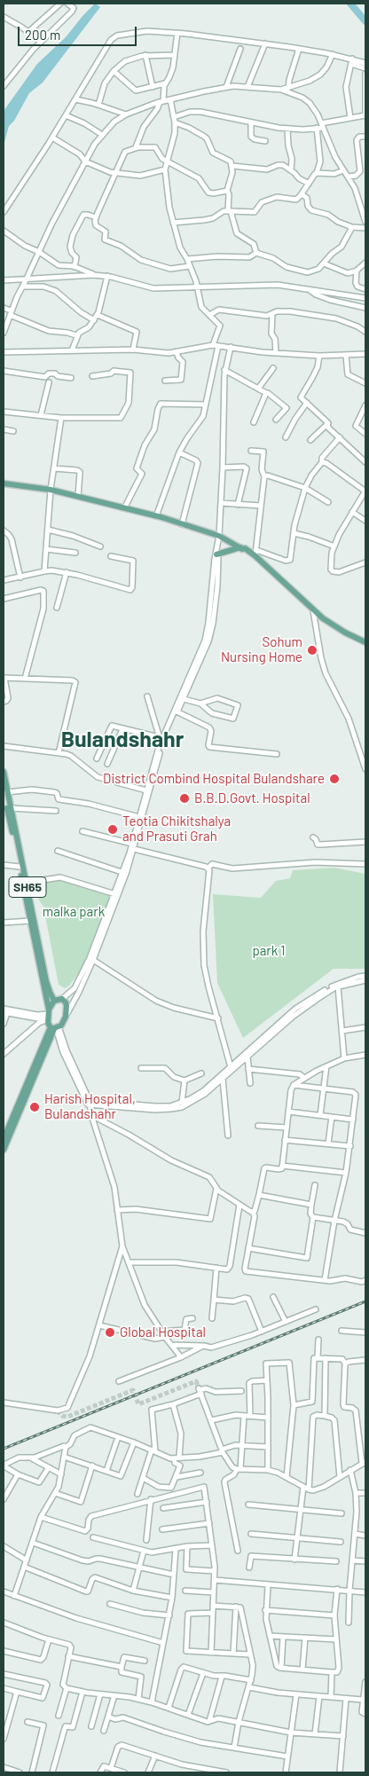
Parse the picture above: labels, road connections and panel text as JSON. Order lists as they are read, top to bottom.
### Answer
{
  "streets": {
    "main road": ["SH65"]
  },
  "districts": ["Bulandshahr"],
  "parks": ["malka park", "park 1"],
  "places": [
    "Sohum Nursing Home",
    "District Combind Hospital Bulandshare",
    "B.B.D.Govt. Hospital",
    "Teotia Chikitshalya and Prasuti Grah",
    "Harish Hospital, Bulandshahr",
    "Global Hospital"
  ],
  "scale_bar": "200 m"
}
